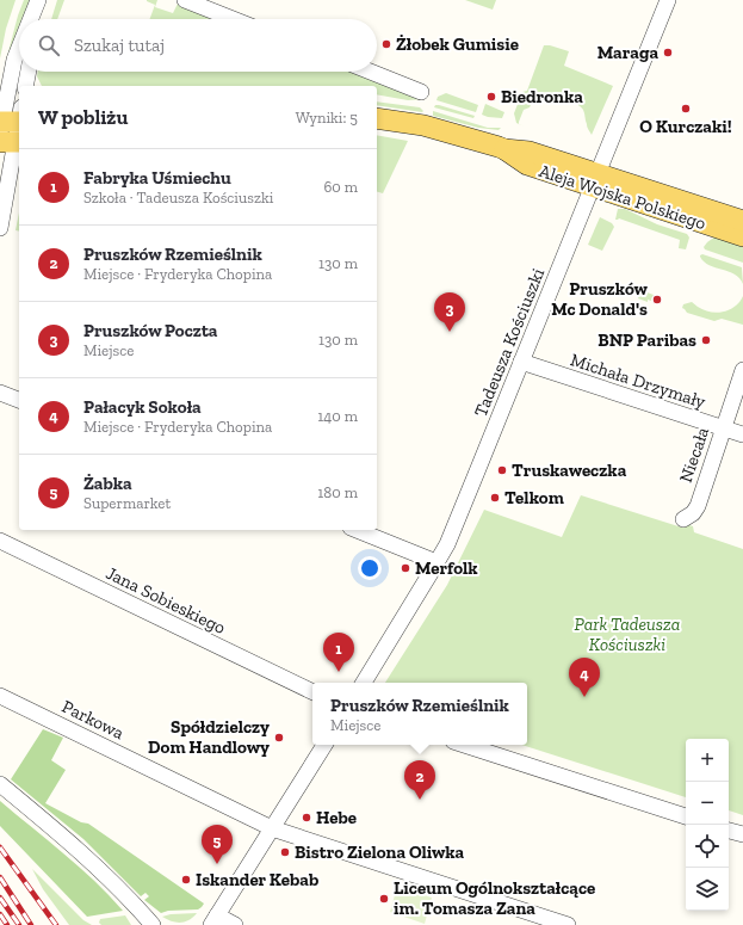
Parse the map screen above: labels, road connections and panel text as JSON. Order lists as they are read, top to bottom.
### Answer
{
  "streets": {
    "main road": ["Aleja Wojska Polskiego"],
    "street": [
      "Tadeusza Kościuszki",
      "Michała Drzymały",
      "Niecała",
      "Jana Sobieskiego",
      "Parkowa"
    ]
  },
  "crossings": [
    ["Aleja Wojska Polskiego", "Tadeusza Kościuszki"],
    ["Tadeusza Kościuszki", "Michała Drzymały"],
    ["Michała Drzymały", "Niecała"]
  ],
  "parks": ["Park Tadeusza Kościuszki"],
  "places": [
    "Żłobek Gumisie",
    "Maraga",
    "Biedronka",
    "O Kurczaki!",
    "Pruszków Mc Donald's",
    "BNP Paribas",
    "Truskaweczka",
    "Telkom",
    "Merfolk",
    "Spółdzielczy Dom Handlowy",
    "Hebe",
    "Bistro Zielona Oliwka",
    "Iskander Kebab",
    "Liceum Ogólnokształcące im. Tomasza Zana"
  ],
  "page": {
    "search": "Szukaj tutaj",
    "heading": ["W pobliżu", "Wyniki: 5"],
    "list": [
      {
        "mark": "1",
        "name": "Fabryka Uśmiechu",
        "note": "Szkoła · Tadeusza Kościuszki",
        "value": "60 m"
      },
      {
        "mark": "2",
        "name": "Pruszków Rzemieślnik",
        "note": "Miejsce · Fryderyka Chopina",
        "value": "130 m"
      },
      {
        "mark": "3",
        "name": "Pruszków Poczta",
        "note": "Miejsce",
        "value": "130 m"
      },
      {
        "mark": "4",
        "name": "Pałacyk Sokoła",
        "note": "Miejsce · Fryderyka Chopina",
        "value": "140 m"
      },
      {
        "mark": "5",
        "name": "Żabka",
        "note": "Supermarket",
        "value": "180 m"
      }
    ],
    "pins": [
      "3",
      "1",
      "4",
      "2",
      "5"
    ],
    "popup": ["Pruszków Rzemieślnik", "Miejsce"],
    "map_buttons": ["+", "−"]
  }
}
